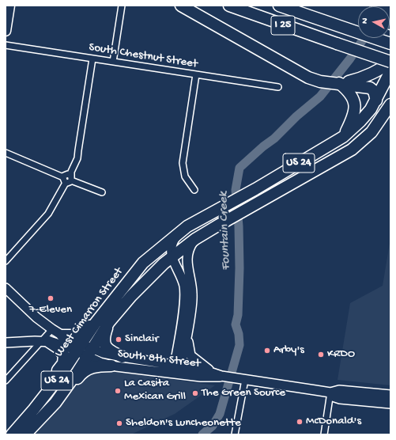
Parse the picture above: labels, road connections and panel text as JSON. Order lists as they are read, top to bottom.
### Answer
{
  "streets": {
    "highway": ["I 25", "US 24", "West Cimarron Street"],
    "main road": ["South 8th Street"],
    "street": ["South Chestnut Street"]
  },
  "crossings": [
    ["US 24", "West Cimarron Street"],
    ["West Cimarron Street", "South 8th Street"]
  ],
  "water": ["Fountain Creek"],
  "places": [
    "7-Eleven",
    "Sinclair",
    "Arby's",
    "KRDO",
    "La Casita Mexican Grill",
    "The Green Source",
    "McDonald's",
    "Sheldon's Luncheonette"
  ],
  "north": "left"
}
